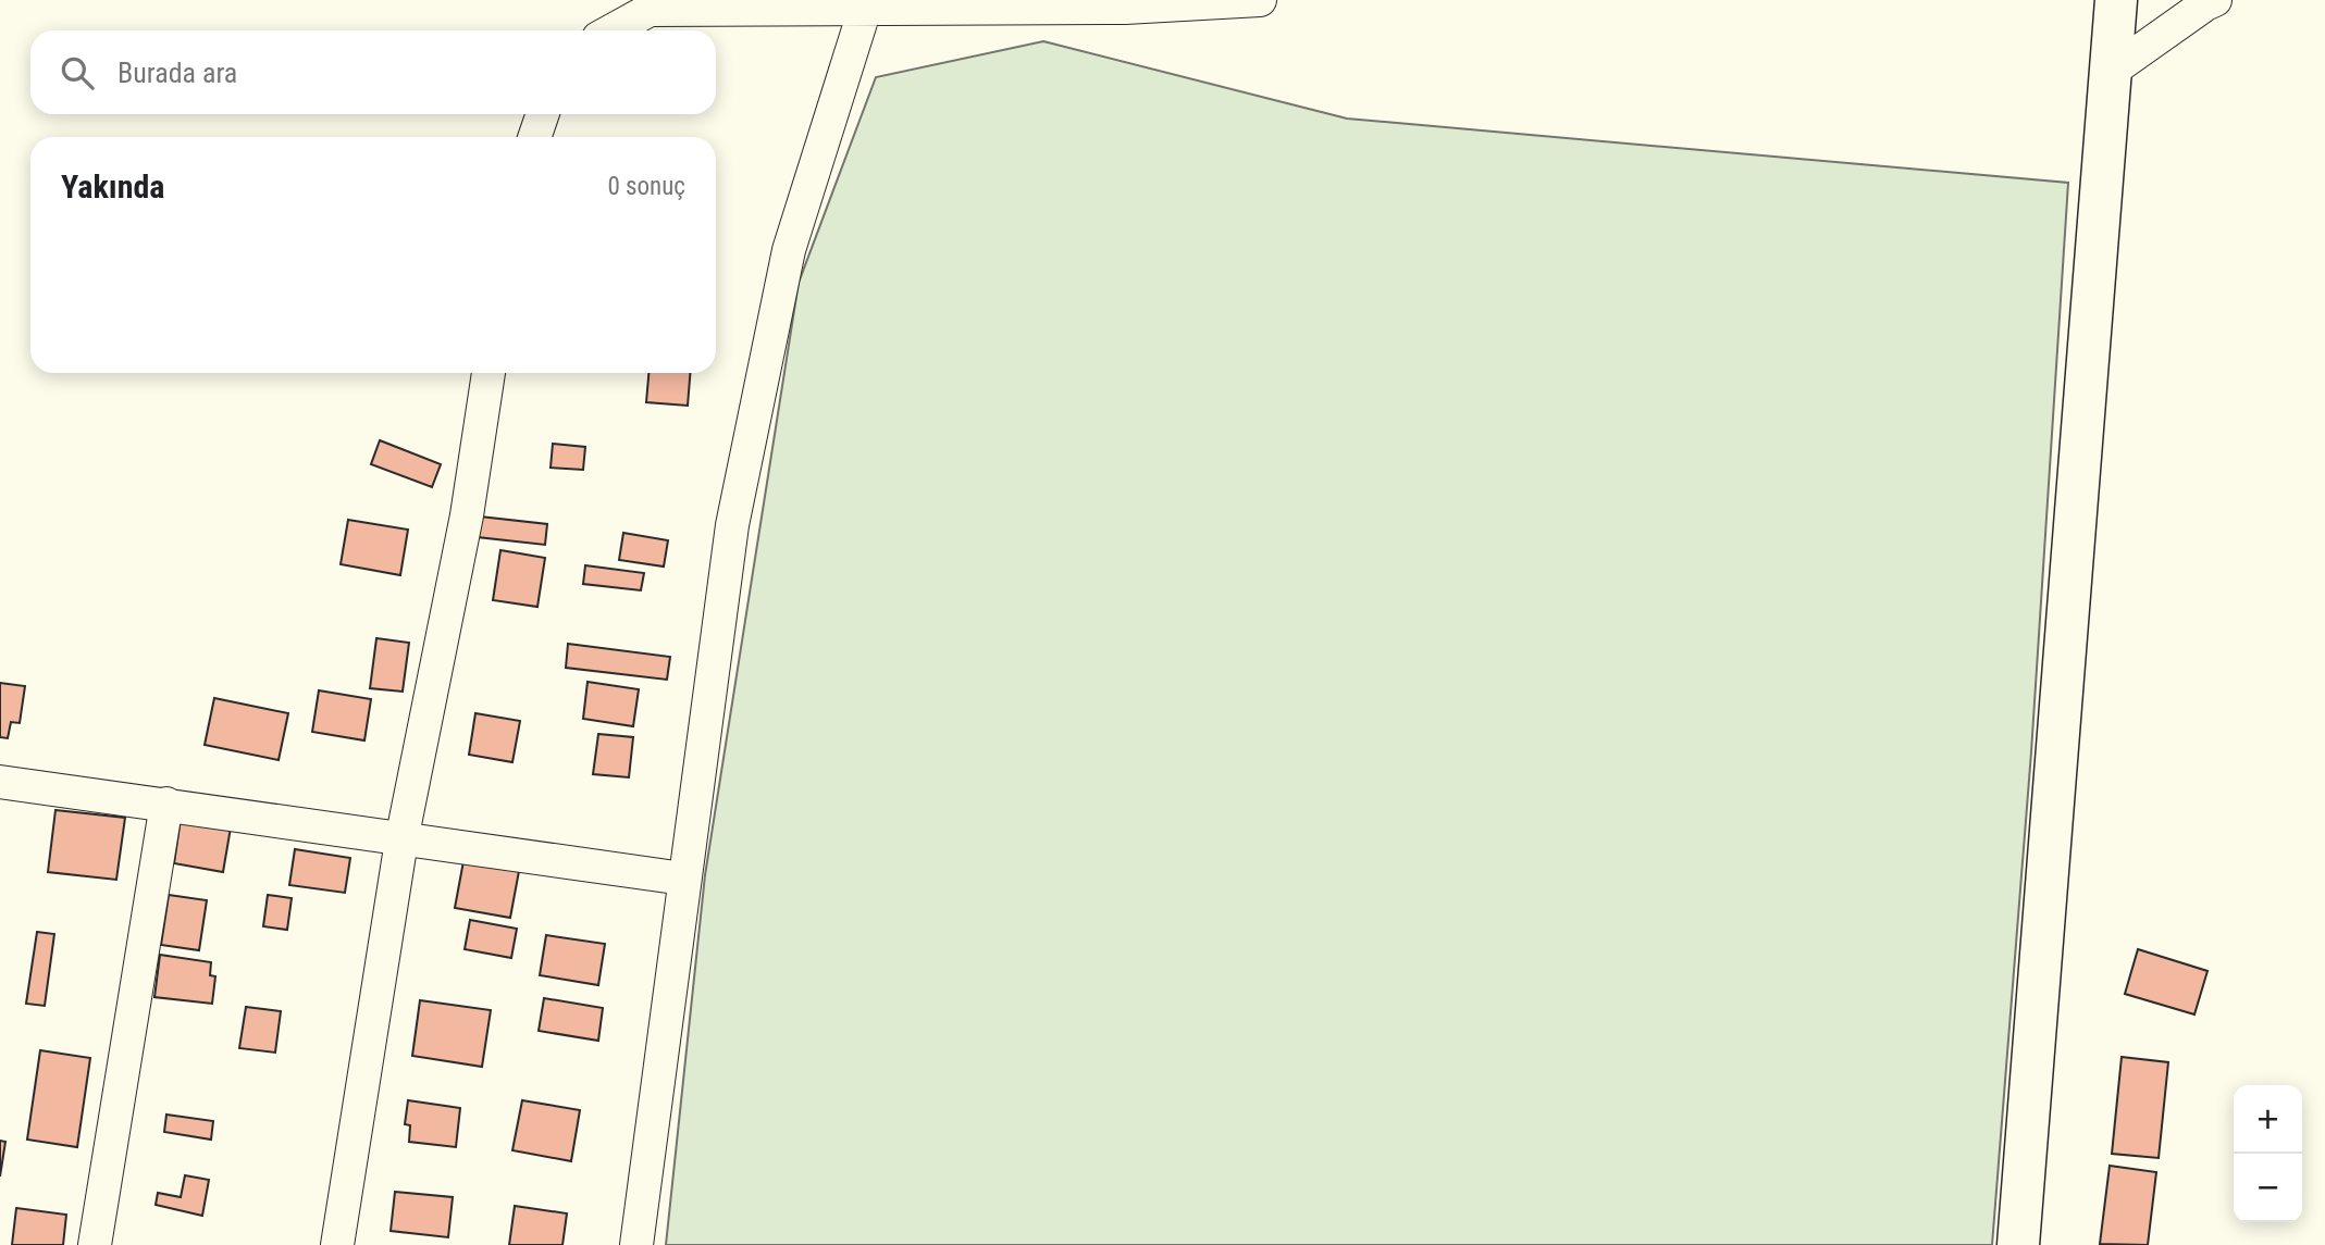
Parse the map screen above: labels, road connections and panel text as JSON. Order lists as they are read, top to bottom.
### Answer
{
  "page": {
    "search": "Burada ara",
    "heading": ["Yakında", "0 sonuç"],
    "map_buttons": ["+", "−"]
  }
}
